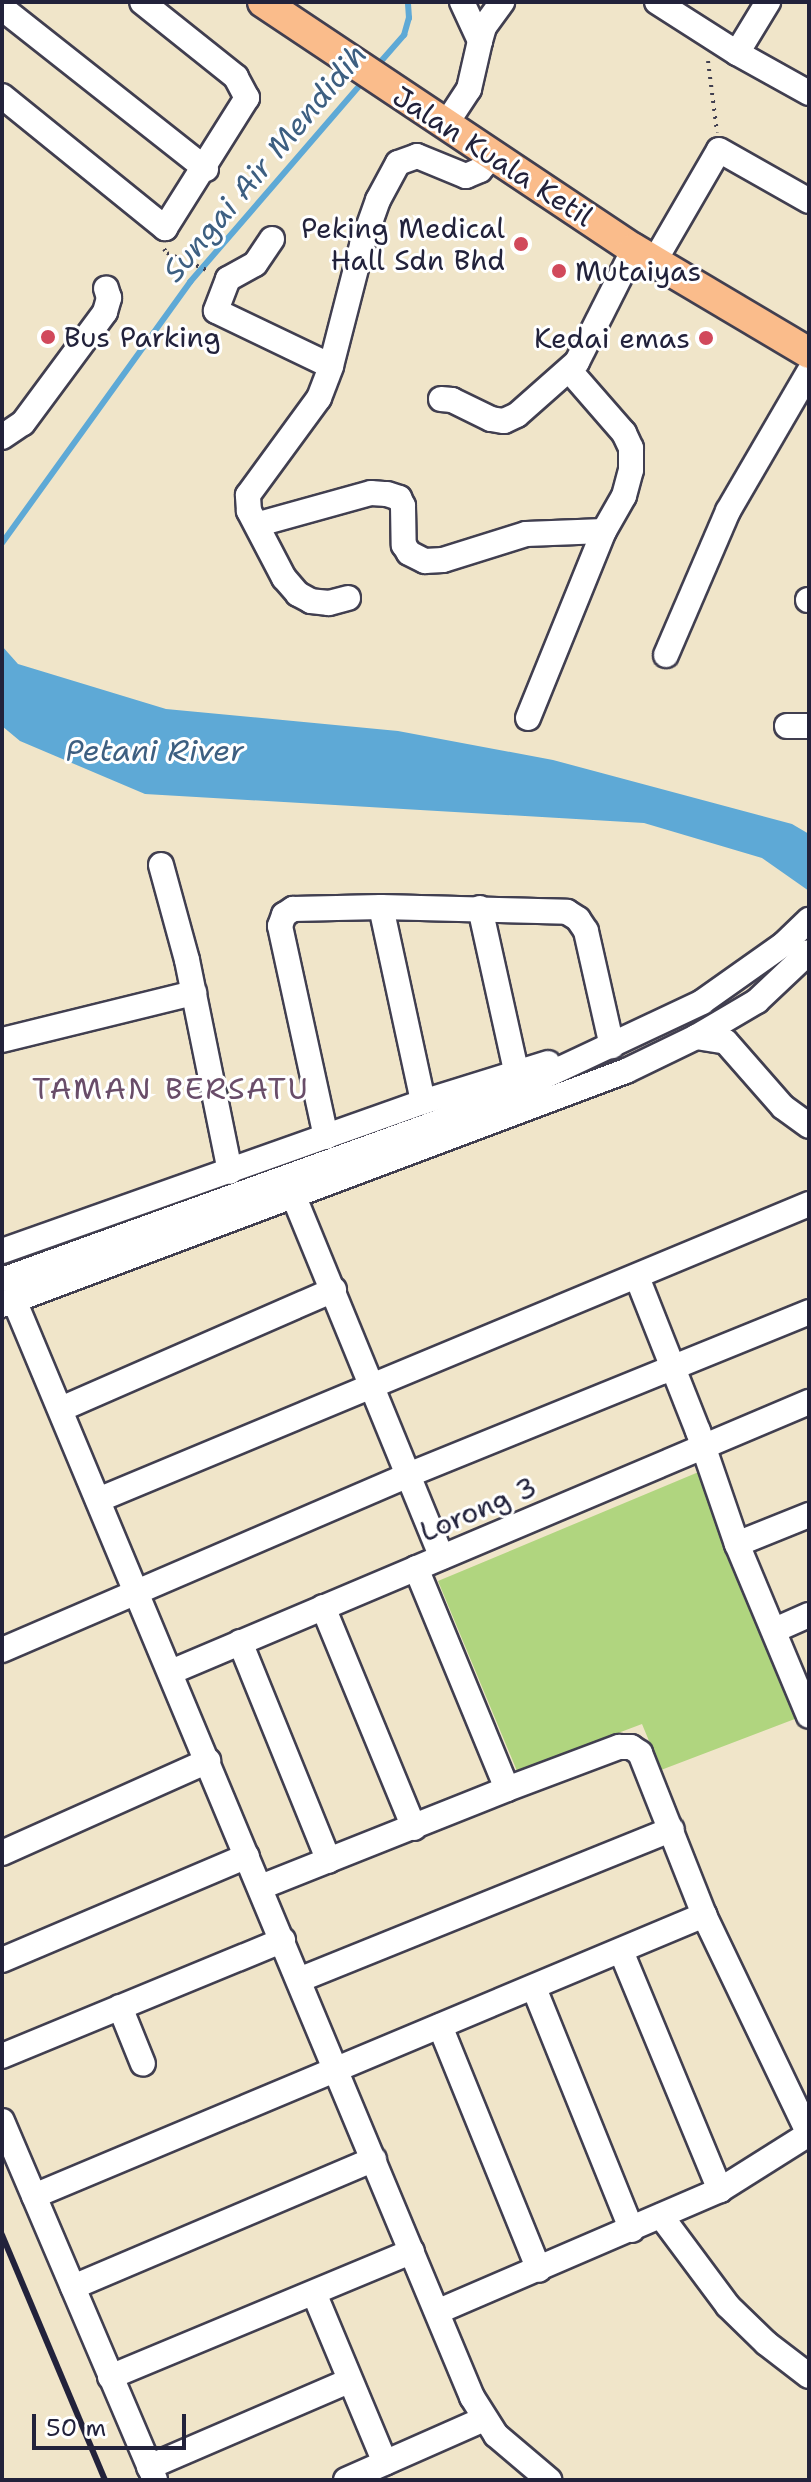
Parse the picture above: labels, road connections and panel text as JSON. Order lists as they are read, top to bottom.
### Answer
{
  "streets": {
    "main road": ["Jalan Kuala Ketil"],
    "street": ["Lorong 3"]
  },
  "districts": ["TAMAN BERSATU"],
  "water": ["Sungai Air Mendidih", "Petani River"],
  "places": [
    "Peking Medical Hall Sdn Bhd",
    "Mutaiyas",
    "Bus Parking",
    "Kedai emas"
  ],
  "scale_bar": "50 m"
}
